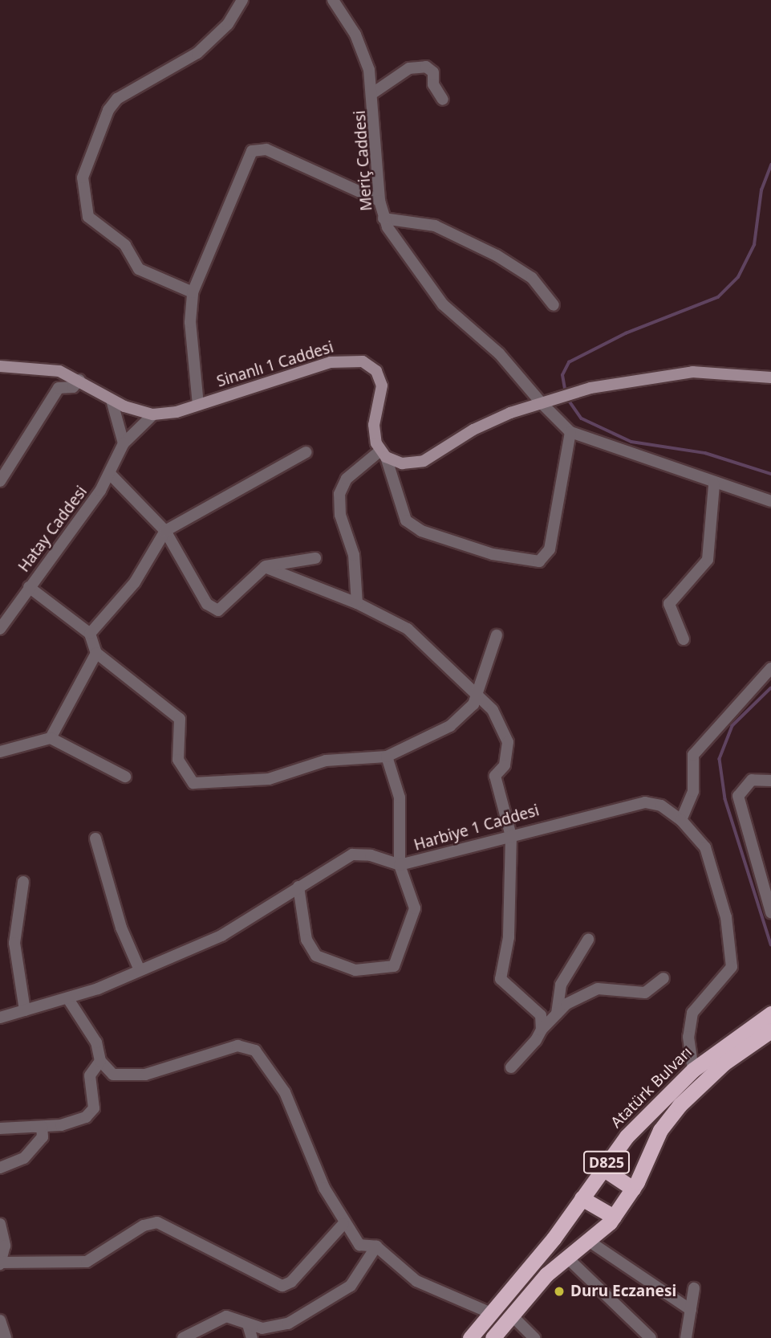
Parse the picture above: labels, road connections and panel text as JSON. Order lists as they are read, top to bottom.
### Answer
{
  "streets": {
    "highway": ["Atatürk Bulvarı", "D825"],
    "main road": ["Sinanlı 1 Caddesi"],
    "street": ["Meriç Caddesi", "Hatay Caddesi", "Harbiye 1 Caddesi"]
  },
  "crossings": [
    ["Sinanlı 1 Caddesi", "Hatay Caddesi"],
    ["Harbiye 1 Caddesi", "Atatürk Bulvarı"]
  ],
  "places": ["Duru Eczanesi"]
}
